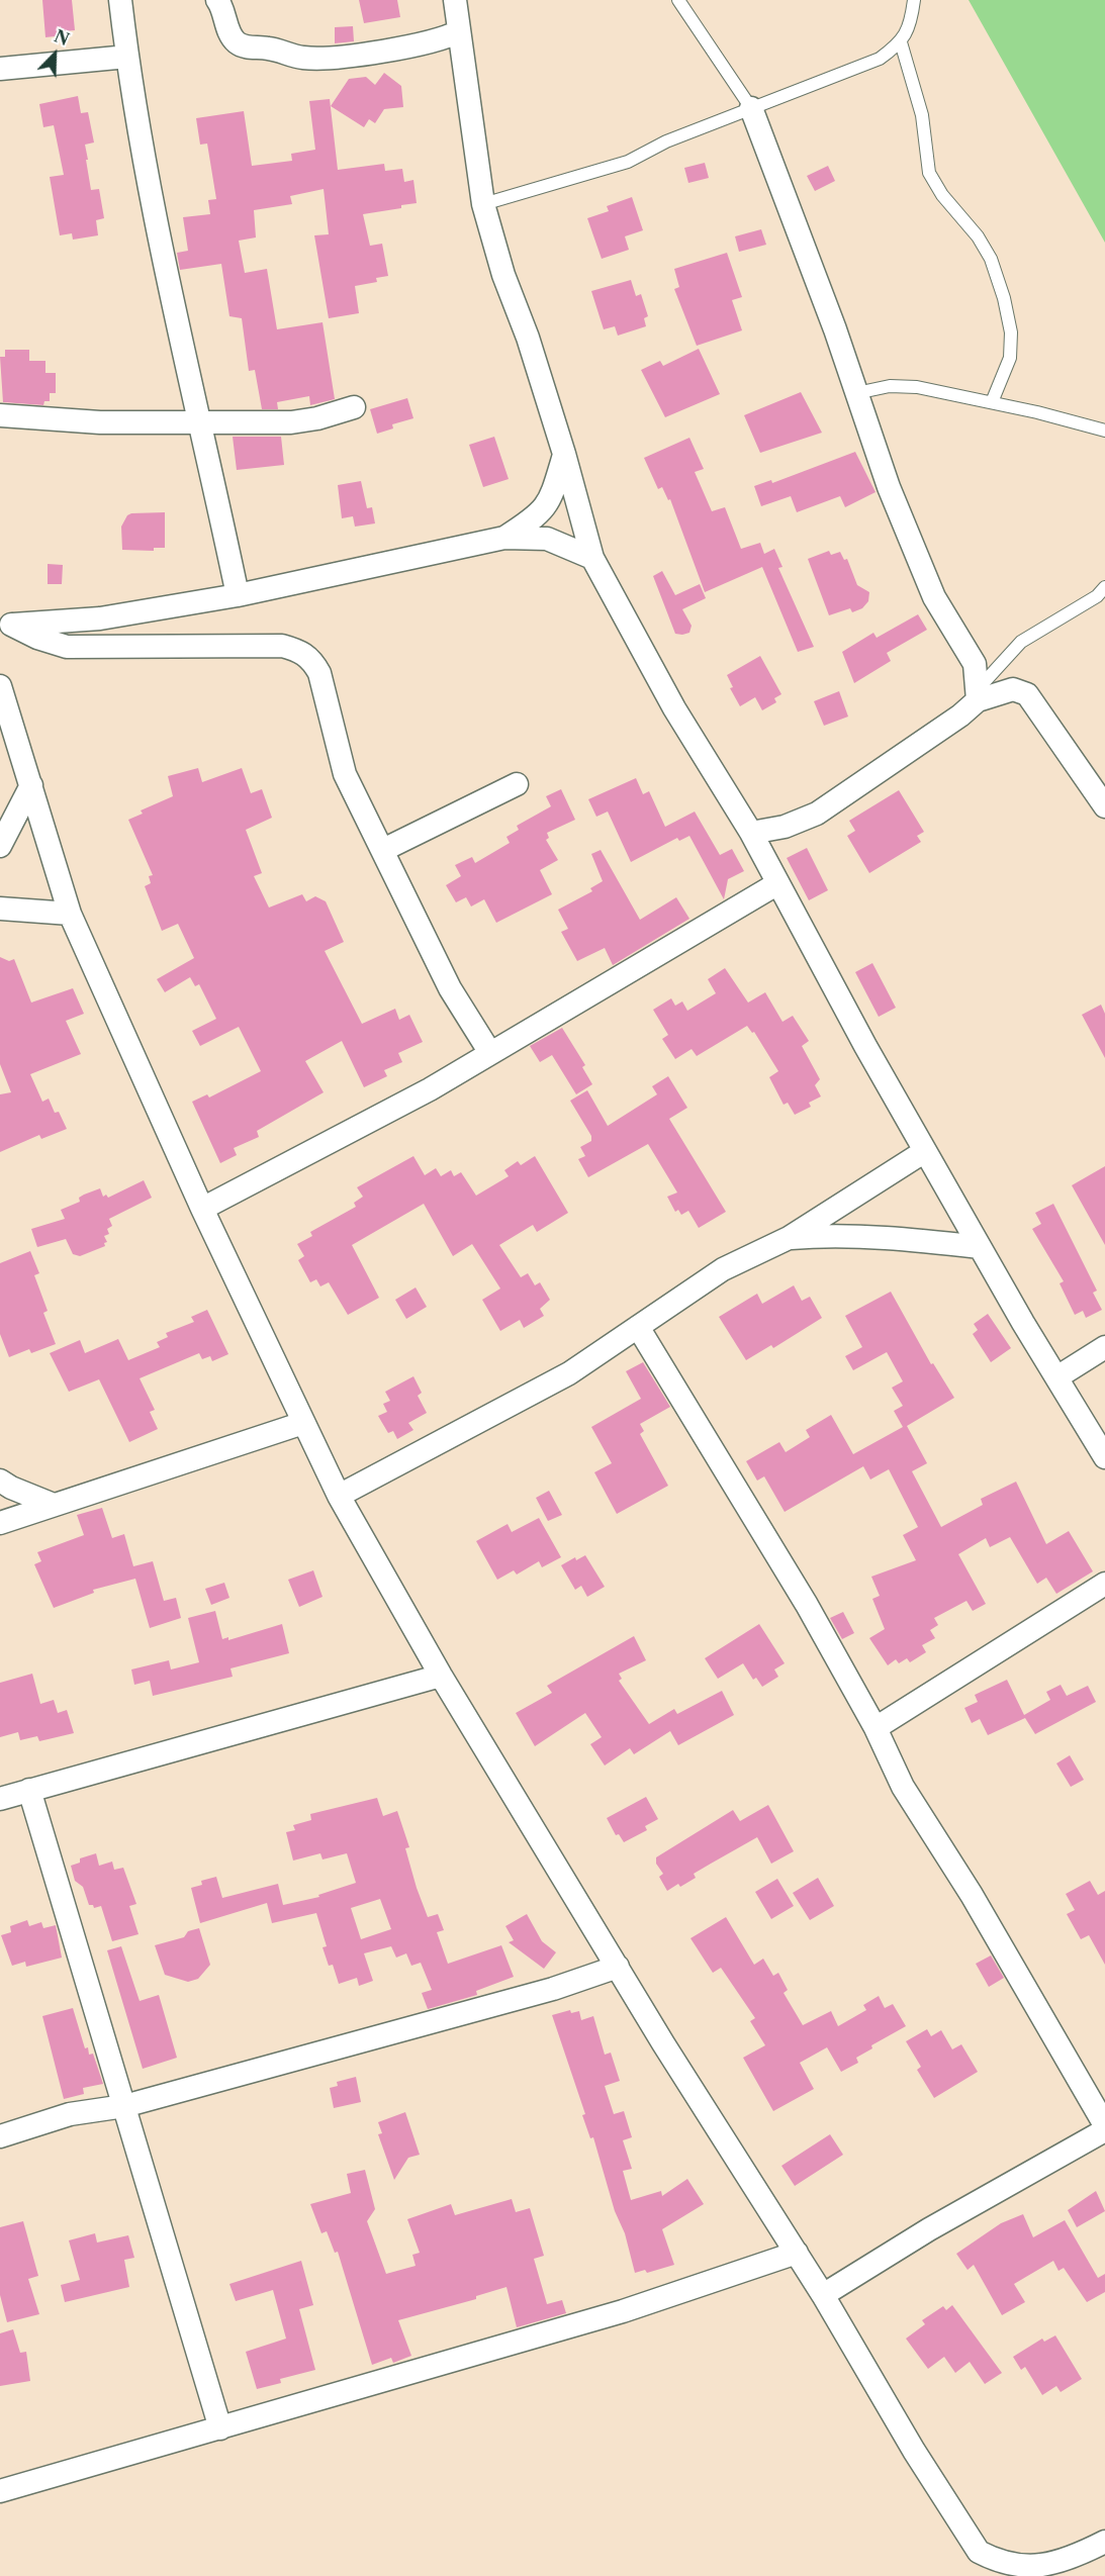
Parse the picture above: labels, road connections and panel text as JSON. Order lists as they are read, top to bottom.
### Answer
{
  "north": "top right"
}
